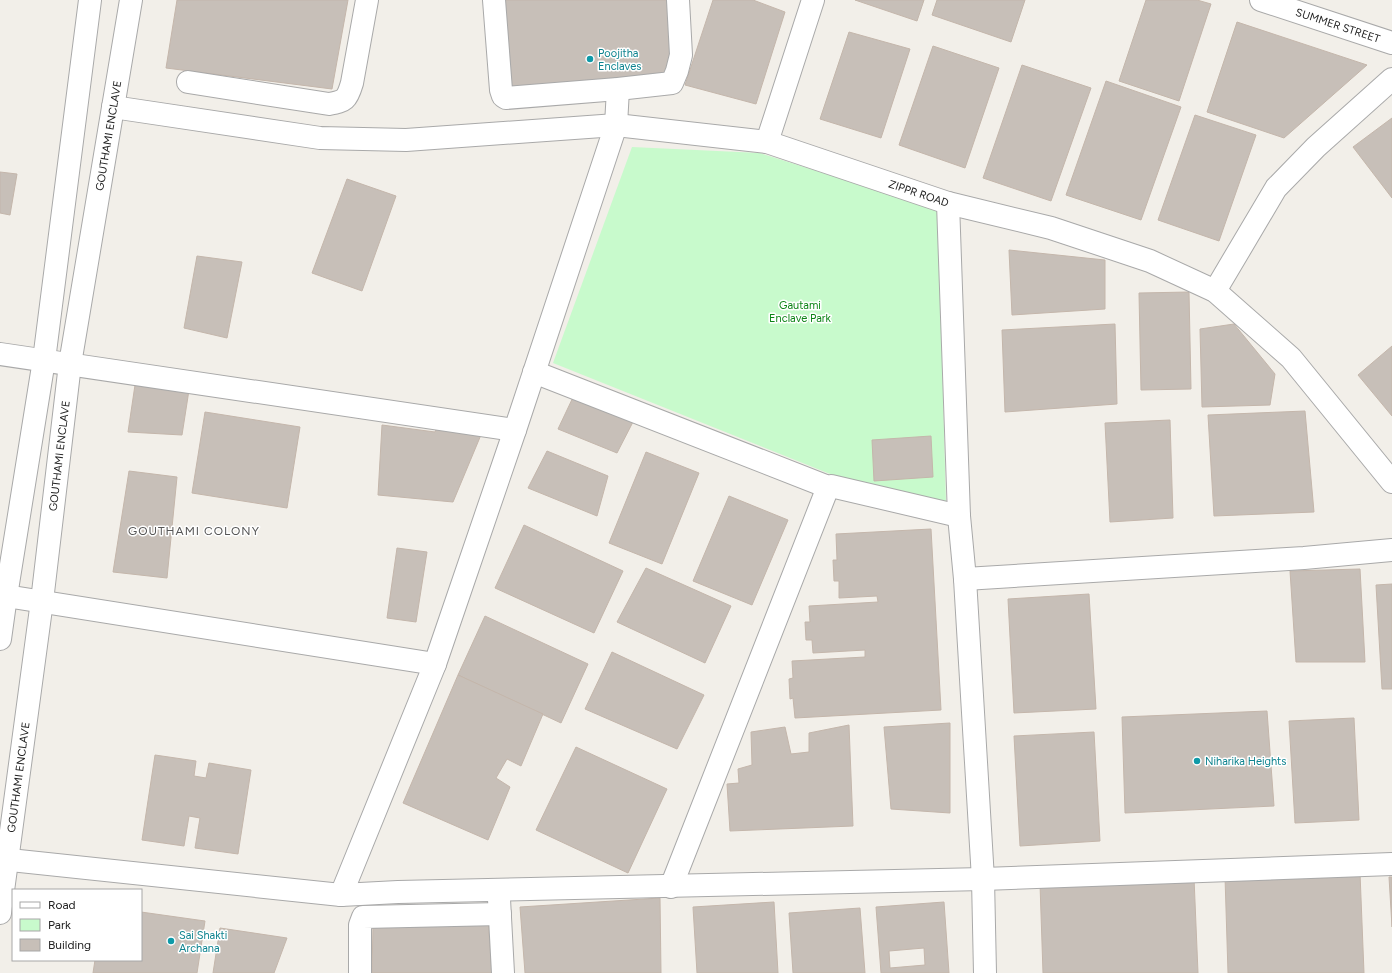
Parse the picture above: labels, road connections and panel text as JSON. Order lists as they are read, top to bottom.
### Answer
{
  "streets": {
    "street": ["SUMMER STREET", "GOUTHAMI ENCLAVE", "ZIPPR ROAD"]
  },
  "crossings": [
    ["GOUTHAMI ENCLAVE", "ZIPPR ROAD"]
  ],
  "districts": ["GOUTHAMI COLONY"],
  "parks": ["Gautami Enclave Park"],
  "places": ["Poojitha Enclaves", "Niharika Heights", "Sai Shakti Archana"],
  "legend": ["Road", "Park", "Building"]
}
